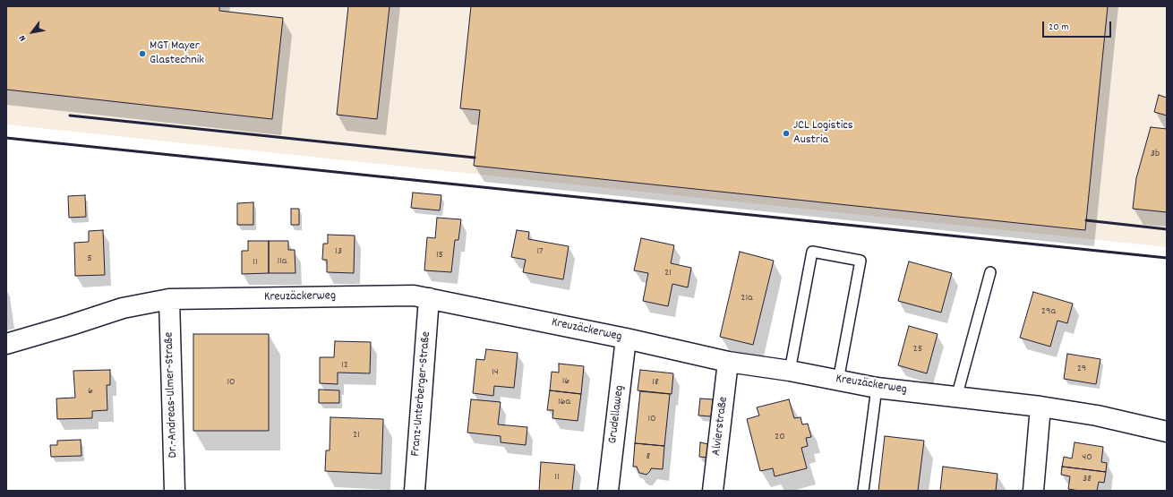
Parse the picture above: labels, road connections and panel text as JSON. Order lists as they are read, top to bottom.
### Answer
{
  "streets": {
    "street": [
      "Kreuzäckerweg",
      "Franz-Unterberger-Straße",
      "Dr.-Andreas-Ulmer-Straße",
      "Grudellaweg",
      "Alvierstraße"
    ]
  },
  "crossings": [
    ["Kreuzäckerweg", "Franz-Unterberger-Straße"],
    ["Kreuzäckerweg", "Dr.-Andreas-Ulmer-Straße"],
    ["Kreuzäckerweg", "Grudellaweg"],
    ["Kreuzäckerweg", "Alvierstraße"]
  ],
  "places": ["MGT Mayer Glastechnik", "JCL Logistics Austria"],
  "house_numbers": [
    "3b",
    "13",
    "17",
    "15",
    "5",
    "11a",
    "11",
    "21",
    "21a",
    "29a",
    "25",
    "12",
    "29",
    "14",
    "16",
    "10",
    "18",
    "6",
    "16a",
    "10",
    "21",
    "20",
    "8",
    "40",
    "11",
    "38"
  ],
  "scale_bar": "20 m",
  "north": "bottom left"
}
